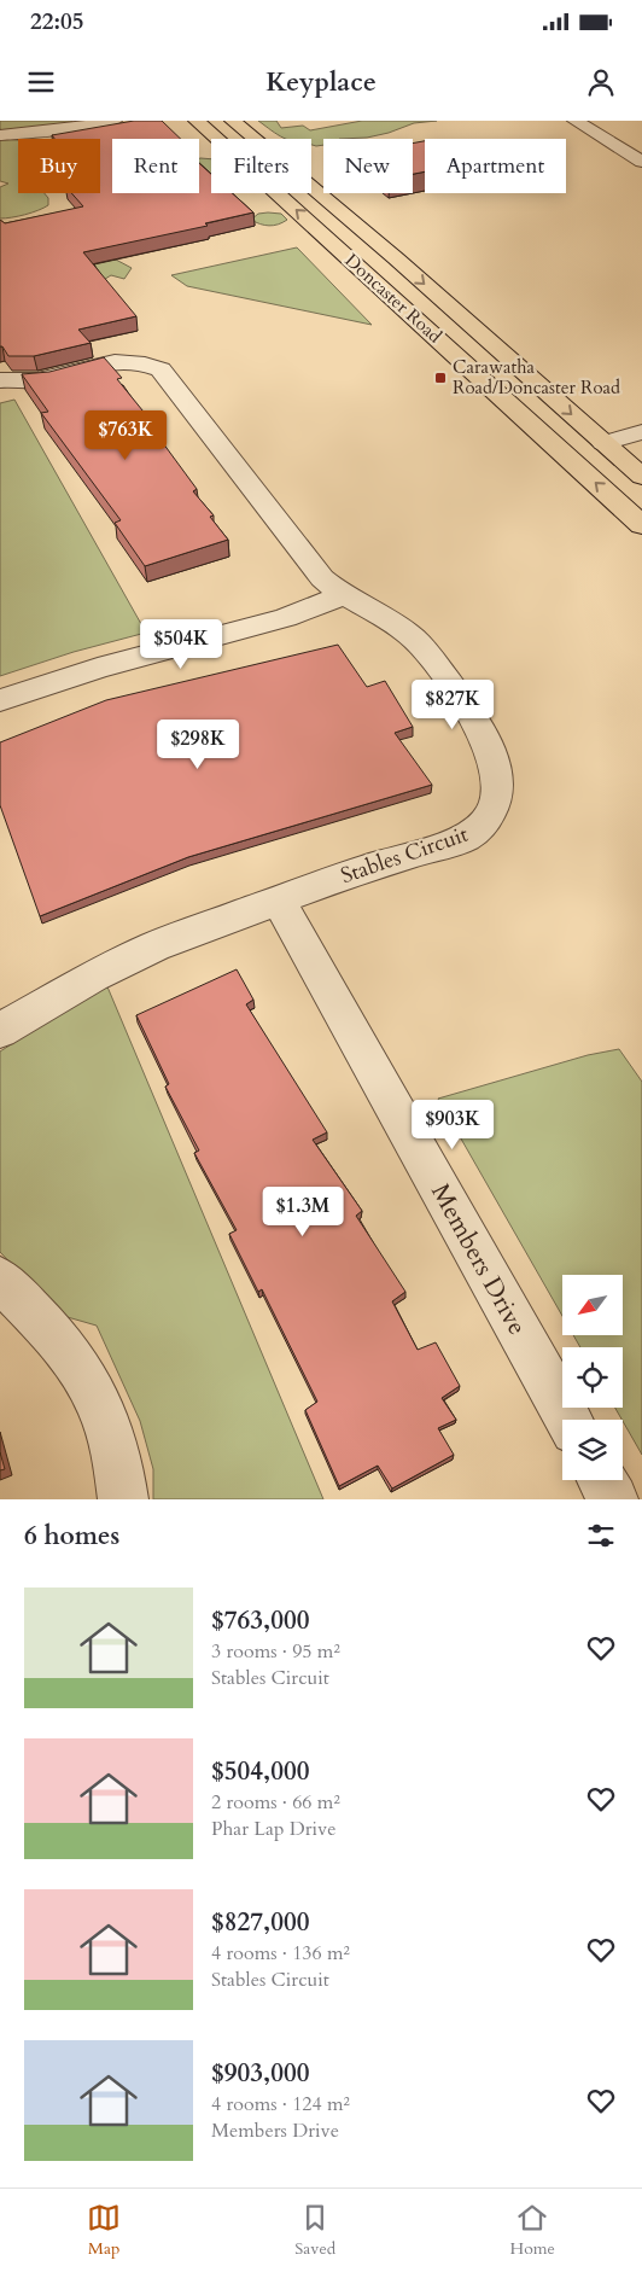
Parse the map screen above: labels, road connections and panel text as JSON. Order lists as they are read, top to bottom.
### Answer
{
  "streets": {
    "main road": ["Doncaster Road"],
    "street": ["Stables Circuit", "Members Drive"]
  },
  "crossings": [
    ["Stables Circuit", "Members Drive"]
  ],
  "places": {
    "transit": ["Carawatha Road/Doncaster Road"]
  },
  "north": "bottom left",
  "page": {
    "status": "22:05",
    "header": "Keyplace",
    "chip": [
      "Buy",
      "Rent",
      "Filters",
      "New",
      "Apartment"
    ],
    "price": [
      "$763K",
      "$504K",
      "$827K",
      "$298K",
      "$903K",
      "$1.3M"
    ],
    "heading": "6 homes",
    "list": [
      {
        "name": "$763,000",
        "note": "3 rooms · 95 m² · Stables Circuit"
      },
      {
        "name": "$504,000",
        "note": "2 rooms · 66 m² · Phar Lap Drive"
      },
      {
        "name": "$827,000",
        "note": "4 rooms · 136 m² · Stables Circuit"
      },
      {
        "name": "$903,000",
        "note": "4 rooms · 124 m² · Members Drive"
      }
    ],
    "tabs": ["Map", "Saved", "Home"]
  }
}
